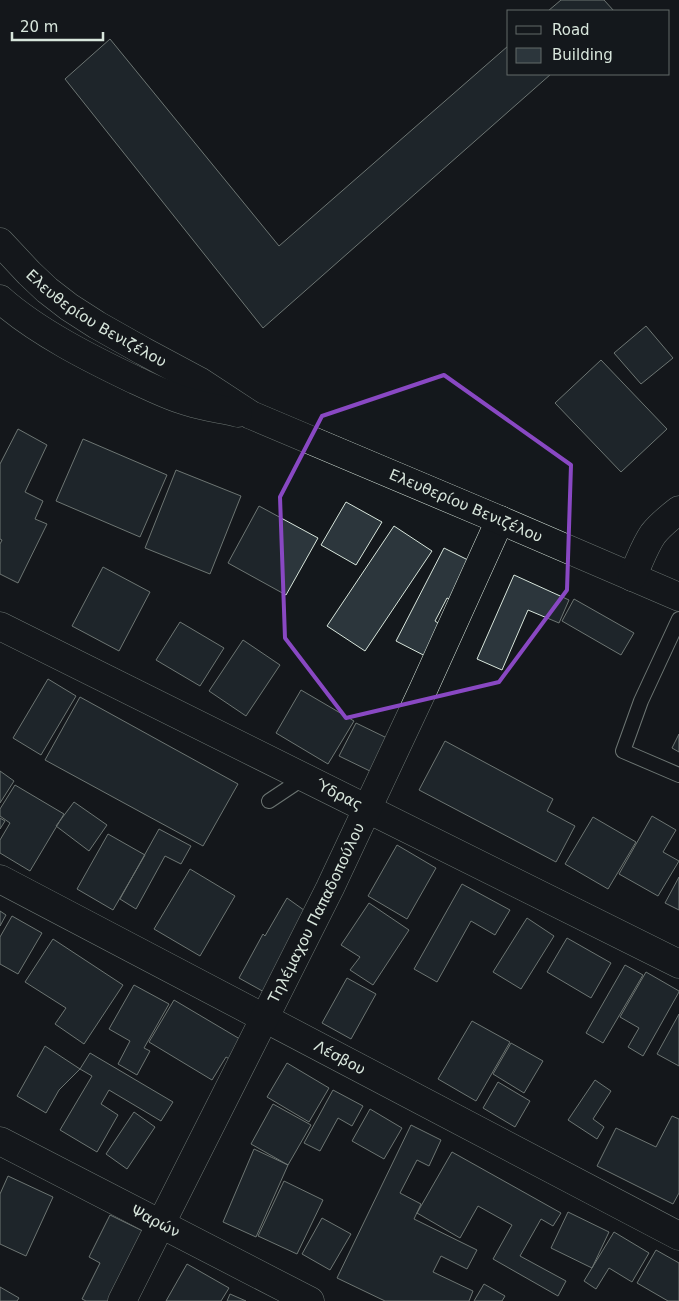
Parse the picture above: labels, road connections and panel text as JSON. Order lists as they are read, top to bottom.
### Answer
{
  "streets": {
    "street": [
      "Ελευθερίου Βενιζέλου",
      "Ύδρας",
      "Τηλέμαχου Παπαδοπούλου",
      "Λέσβου",
      "Ψαρών"
    ]
  },
  "crossings": [
    ["Ελευθερίου Βενιζέλου", "Τηλέμαχου Παπαδοπούλου"],
    ["Ύδρας", "Τηλέμαχου Παπαδοπούλου"],
    ["Τηλέμαχου Παπαδοπούλου", "Λέσβου"],
    ["Τηλέμαχου Παπαδοπούλου", "Ψαρών"]
  ],
  "legend": ["Road", "Building"],
  "scale_bar": "20 m"
}
